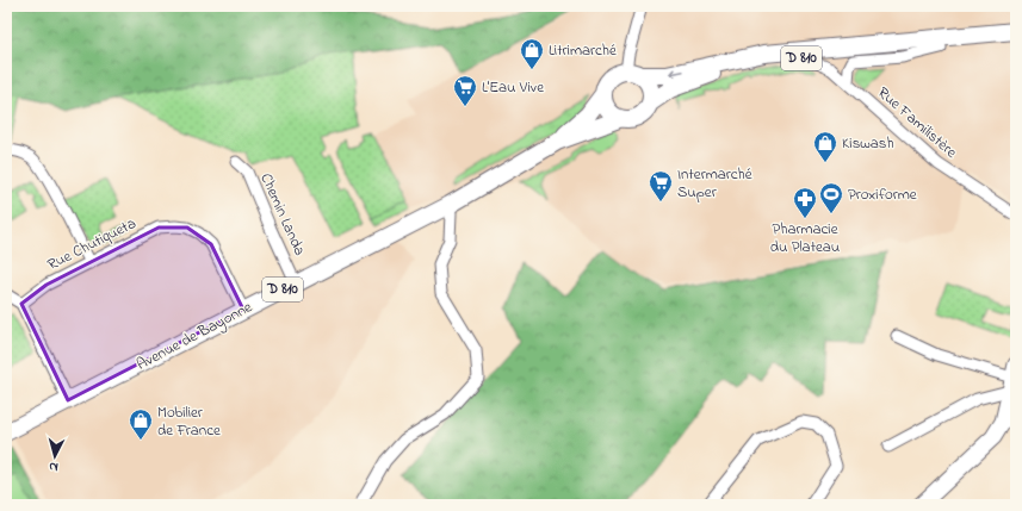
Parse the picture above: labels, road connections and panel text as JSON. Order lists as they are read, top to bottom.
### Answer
{
  "streets": {
    "main road": ["D 810", "Avenue de Bayonne"],
    "street": ["Rue Familistère", "Chemin Landa", "Rue Chutiqueta"]
  },
  "crossings": [
    ["D 810", "Rue Familistère"],
    ["D 810", "Avenue de Bayonne"],
    ["Chemin Landa", "Avenue de Bayonne"],
    ["Rue Chutiqueta", "Avenue de Bayonne"]
  ],
  "places": {
    "shop": ["Litrimarché", "Kiswash", "Mobilier de France"],
    "supermarket": ["L'Eau Vive", "Intermarché Super"],
    "sports": ["Proxiforme"],
    "pharmacy": ["Pharmacie du Plateau"]
  },
  "north": "bottom"
}
